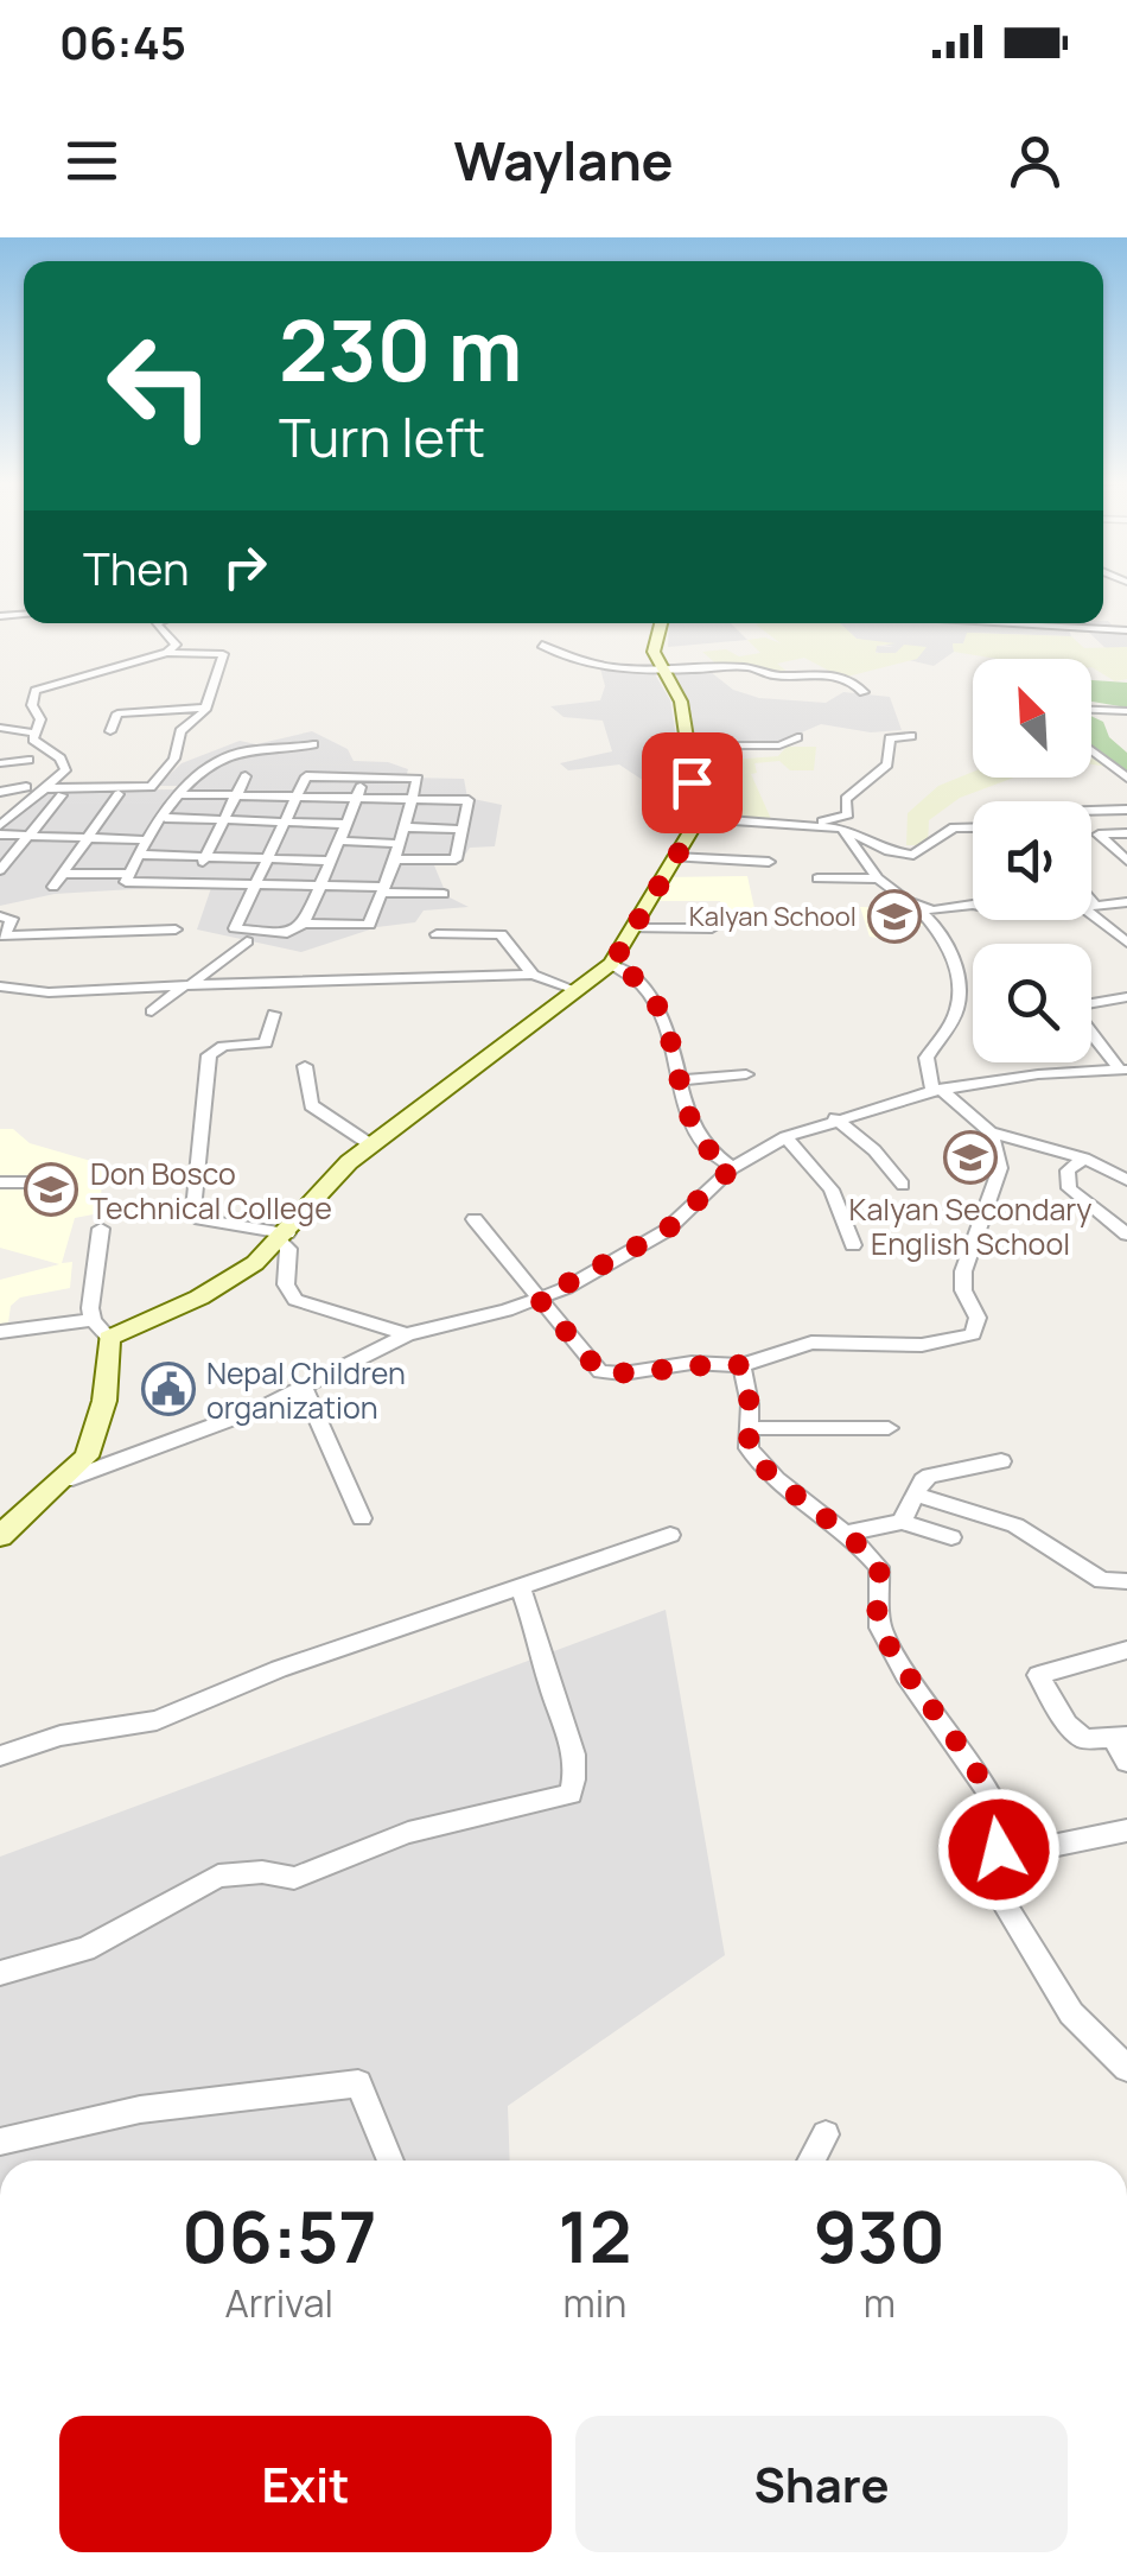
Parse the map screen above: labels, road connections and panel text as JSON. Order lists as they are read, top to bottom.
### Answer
{
  "places": {
    "school or university": ["Kalyan School", "Kalyan Secondary English School", "Don Bosco Technical College"],
    "public building": ["Nepal Children organization"]
  },
  "north": "top left",
  "page": {
    "status": "06:45",
    "header": "Waylane",
    "turn": ["230 m", "Turn left"],
    "then": "Then",
    "eta": [
      "06:57",
      "Arrival",
      "12",
      "min",
      "930",
      "m"
    ],
    "buttons": ["Exit", "Share"]
  }
}
